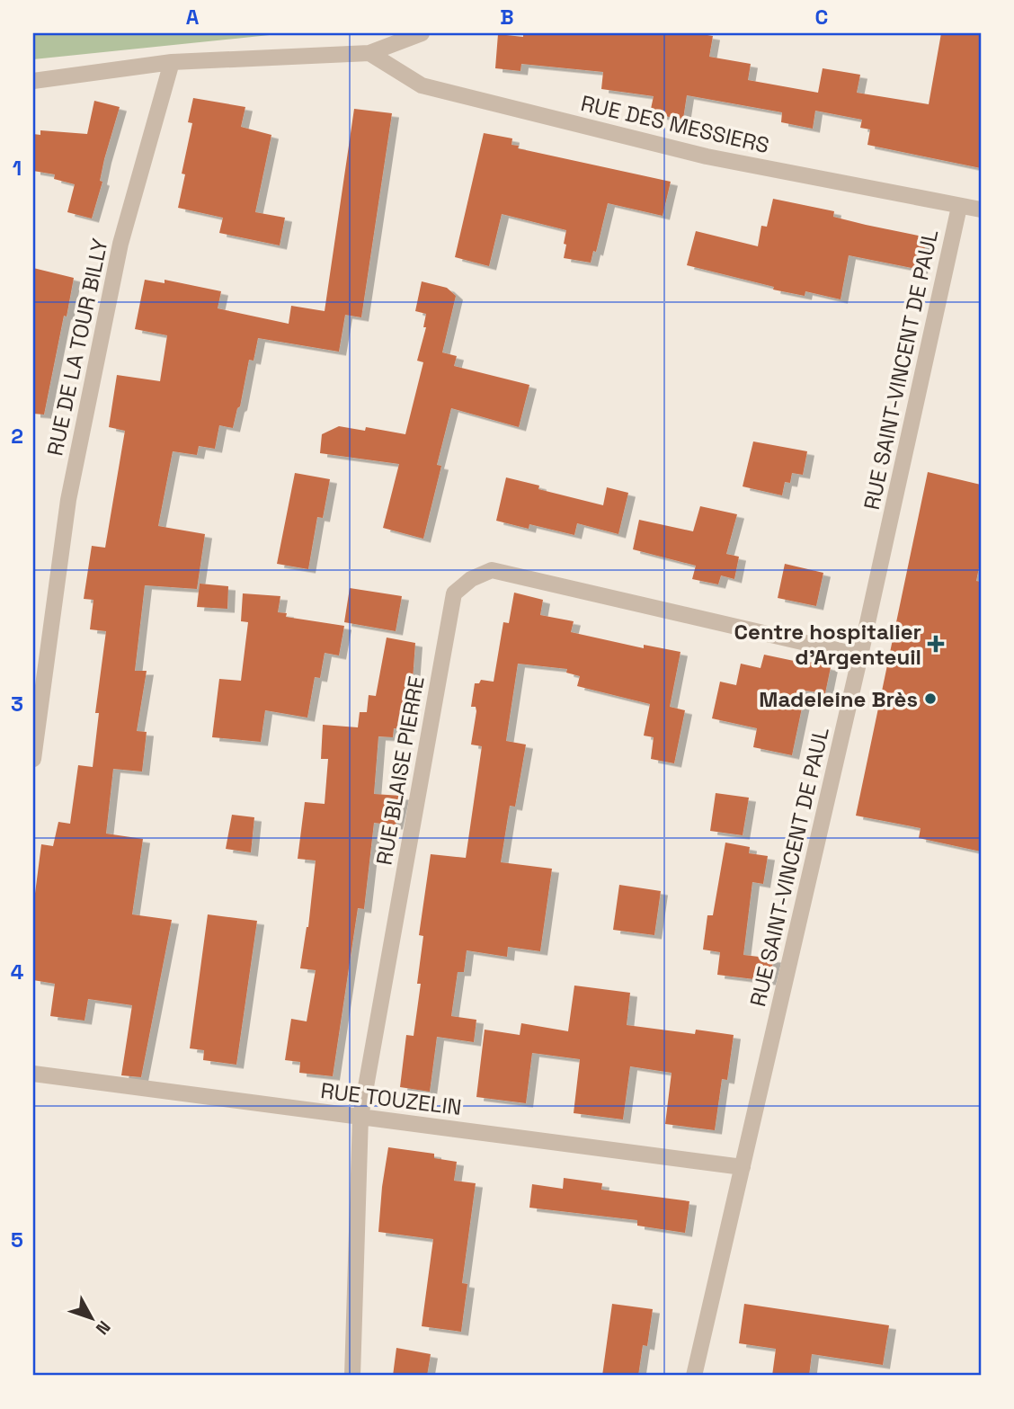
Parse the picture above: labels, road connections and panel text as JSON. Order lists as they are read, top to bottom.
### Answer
{
  "streets": {
    "street": [
      "RUE DES MESSIERS",
      "RUE DE LA TOUR BILLY",
      "RUE SAINT-VINCENT DE PAUL",
      "RUE BLAISE PIERRE",
      "RUE TOUZELIN"
    ]
  },
  "crossings": [
    ["RUE DES MESSIERS", "RUE SAINT-VINCENT DE PAUL"],
    ["RUE SAINT-VINCENT DE PAUL", "RUE BLAISE PIERRE"],
    ["RUE SAINT-VINCENT DE PAUL", "RUE TOUZELIN"],
    ["RUE BLAISE PIERRE", "RUE TOUZELIN"]
  ],
  "places": {
    "health": ["Centre hospitalier d'Argenteuil"],
    "other": ["Madeleine Brès"]
  },
  "north": "bottom right",
  "grid": {
    "columns": ["A", "B", "C"],
    "rows": [
      "1",
      "2",
      "3",
      "4",
      "5"
    ]
  }
}
